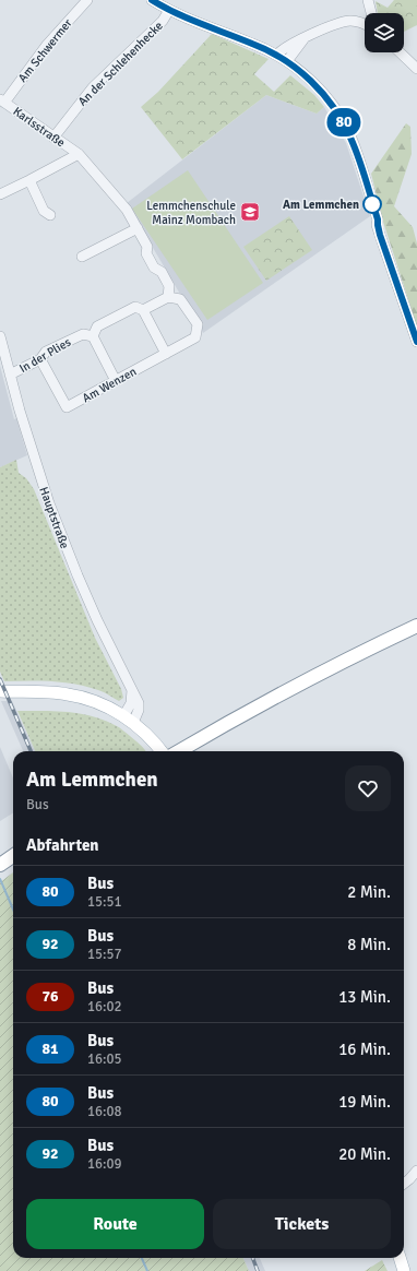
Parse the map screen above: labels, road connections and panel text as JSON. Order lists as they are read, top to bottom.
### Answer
{
  "streets": {
    "street": [
      "Am Schwermer",
      "An der Schlehenhecke",
      "Karlsstraße",
      "In der Plies",
      "Am Wenzen",
      "Hauptstraße"
    ]
  },
  "crossings": [
    ["Am Schwermer", "Karlsstraße"],
    ["An der Schlehenhecke", "Karlsstraße"],
    ["Karlsstraße", "Am Wenzen"],
    ["In der Plies", "Am Wenzen"],
    ["In der Plies", "Hauptstraße"]
  ],
  "places": {
    "other": ["Am Lemmchen"],
    "school or university": ["Lemmchenschule Mainz Mombach"]
  },
  "lines": ["bus line 80"],
  "page": {
    "on_map": "80",
    "heading": [
      ["Am Lemmchen", "Bus"],
      "Abfahrten"
    ],
    "list": [
      {
        "mark": "80",
        "name": "Bus",
        "note": "15:51",
        "value": "2 Min."
      },
      {
        "mark": "92",
        "name": "Bus",
        "note": "15:57",
        "value": "8 Min."
      },
      {
        "mark": "76",
        "name": "Bus",
        "note": "16:02",
        "value": "13 Min."
      },
      {
        "mark": "81",
        "name": "Bus",
        "note": "16:05",
        "value": "16 Min."
      },
      {
        "mark": "80",
        "name": "Bus",
        "note": "16:08",
        "value": "19 Min."
      },
      {
        "mark": "92",
        "name": "Bus",
        "note": "16:09",
        "value": "20 Min."
      }
    ],
    "buttons": ["Route", "Tickets"]
  }
}
